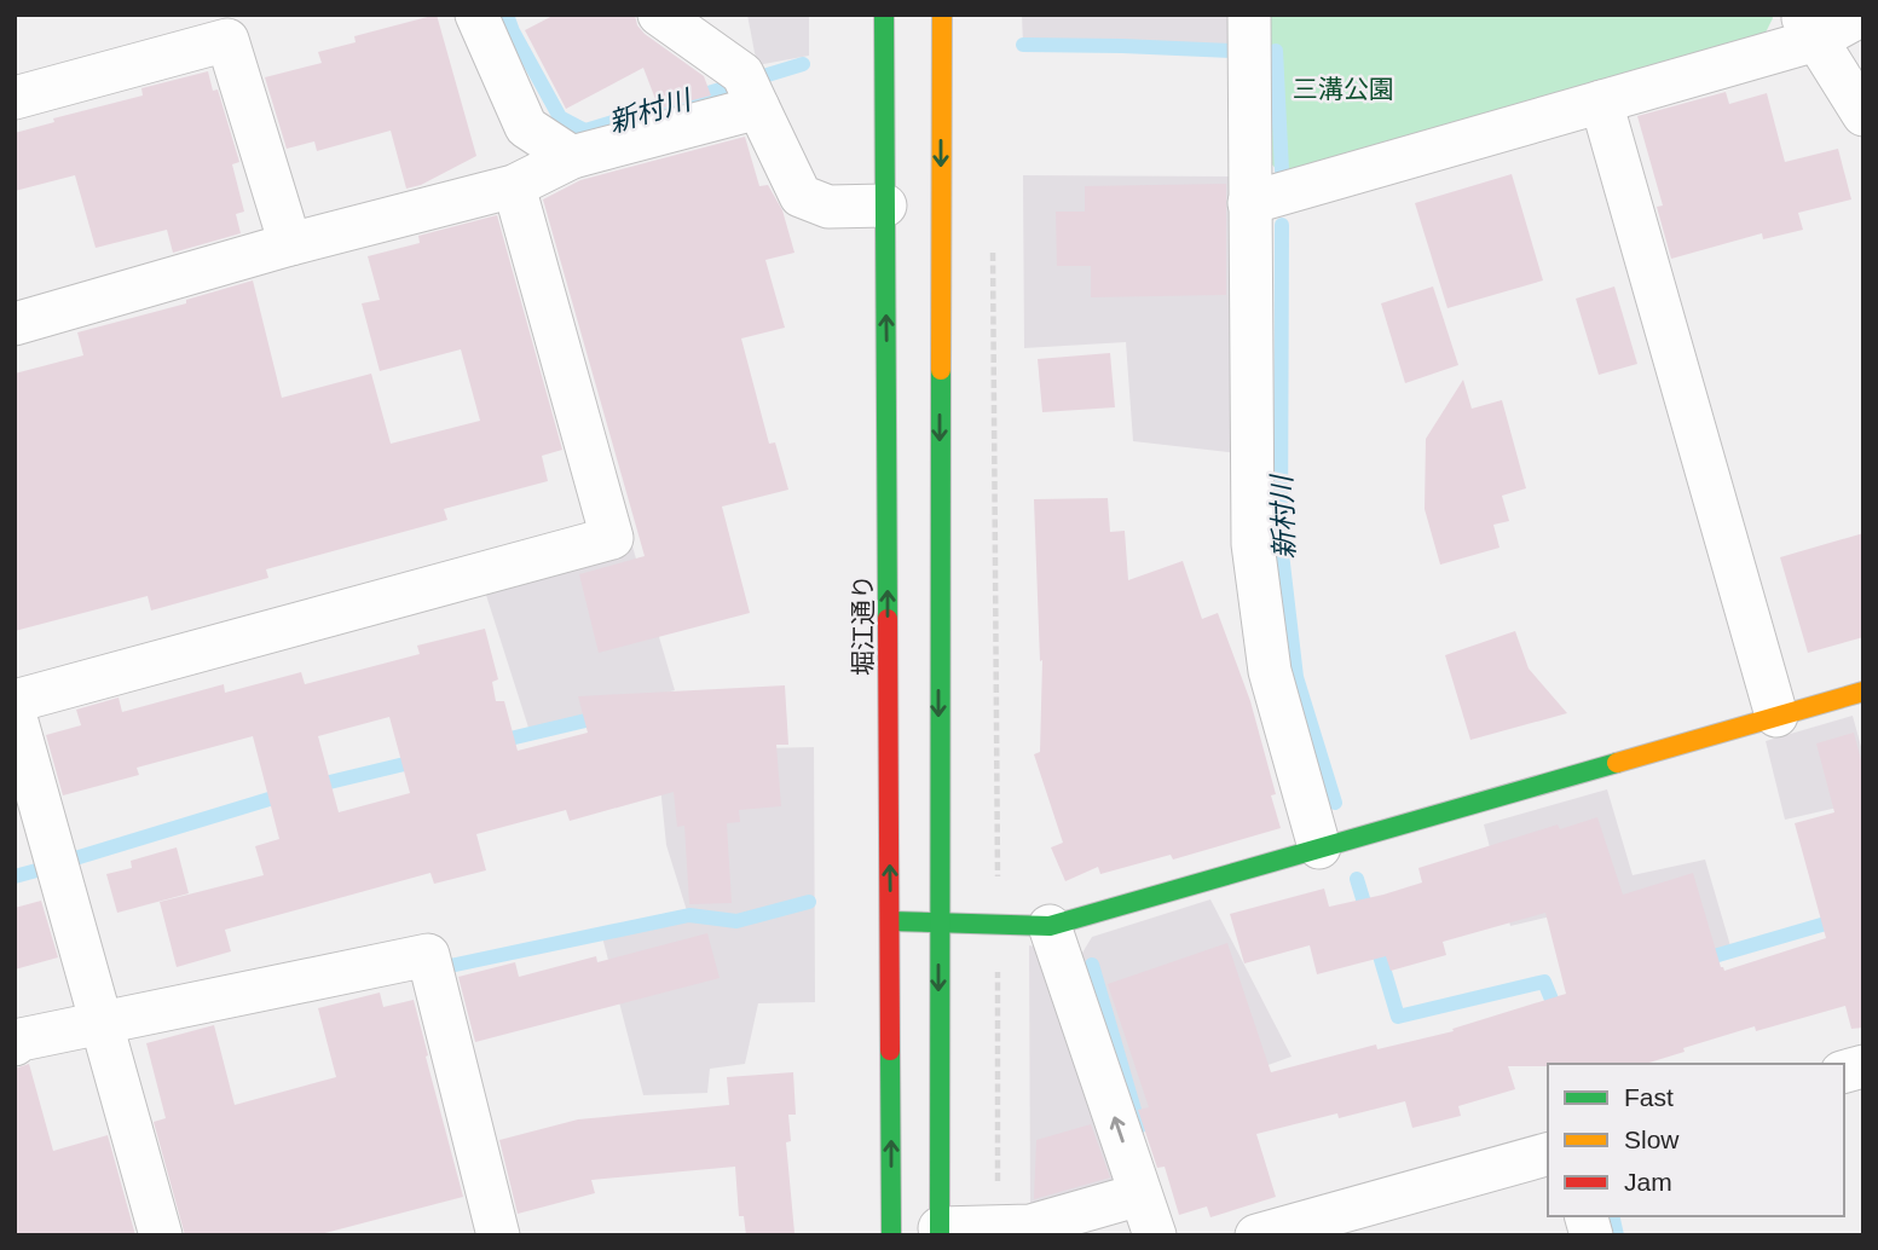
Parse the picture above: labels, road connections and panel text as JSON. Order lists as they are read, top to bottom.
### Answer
{
  "streets": {
    "main road": ["堀江通り"]
  },
  "water": ["新村川"],
  "parks": ["三溝公園"],
  "legend": ["Fast", "Slow", "Jam"]
}
